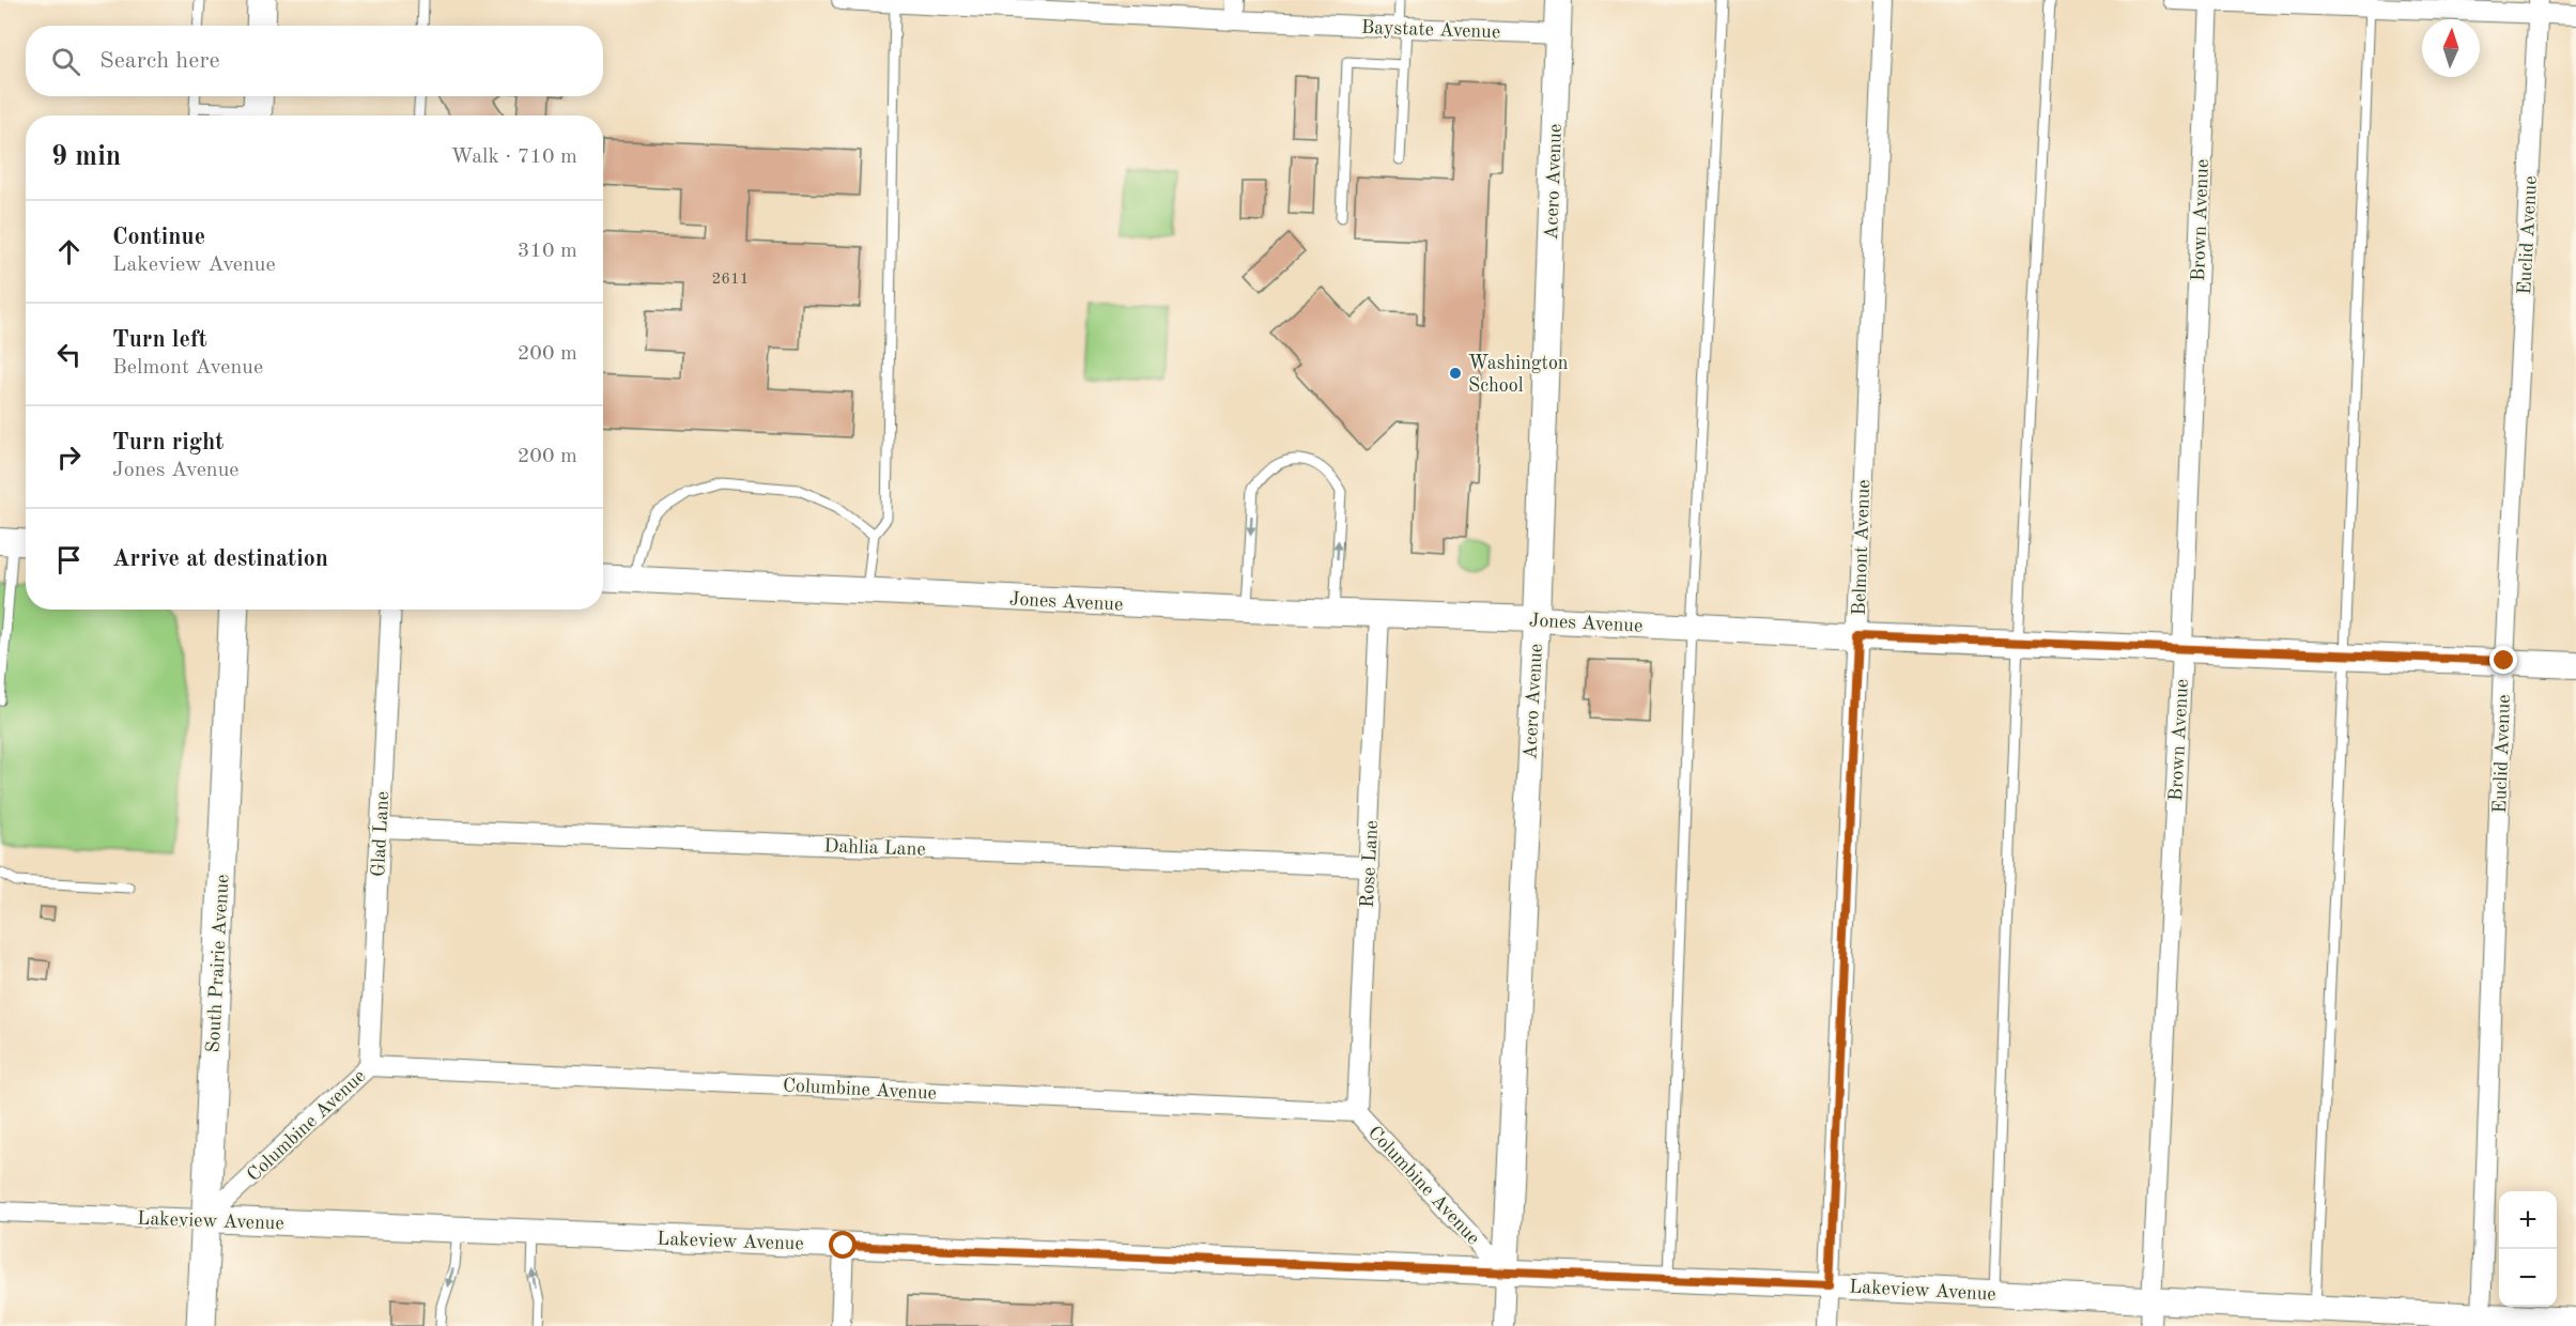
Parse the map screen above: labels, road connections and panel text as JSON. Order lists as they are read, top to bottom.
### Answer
{
  "streets": {
    "main road": ["South Prairie Avenue"],
    "street": [
      "Baystate Avenue",
      "Acero Avenue",
      "Brown Avenue",
      "Euclid Avenue",
      "Belmont Avenue",
      "Jones Avenue",
      "Glad Lane",
      "Dahlia Lane",
      "Rose Lane",
      "Columbine Avenue",
      "Lakeview Avenue"
    ]
  },
  "crossings": [
    ["Baystate Avenue", "Acero Avenue"],
    ["Acero Avenue", "Jones Avenue"],
    ["Acero Avenue", "Columbine Avenue"],
    ["Acero Avenue", "Lakeview Avenue"],
    ["Brown Avenue", "Jones Avenue"],
    ["Brown Avenue", "Lakeview Avenue"],
    ["Euclid Avenue", "Jones Avenue"],
    ["Euclid Avenue", "Lakeview Avenue"],
    ["Belmont Avenue", "Jones Avenue"],
    ["Belmont Avenue", "Lakeview Avenue"],
    ["Jones Avenue", "Rose Lane"],
    ["Glad Lane", "Dahlia Lane"],
    ["Glad Lane", "Columbine Avenue"],
    ["Dahlia Lane", "Rose Lane"],
    ["Rose Lane", "Columbine Avenue"],
    ["South Prairie Avenue", "Columbine Avenue"],
    ["South Prairie Avenue", "Lakeview Avenue"],
    ["Columbine Avenue", "Lakeview Avenue"]
  ],
  "places": ["Washington School"],
  "house_numbers": ["2611"],
  "north": "top",
  "page": {
    "search": "Search here",
    "heading": ["9 min", "Walk · 710 m"],
    "list": [
      ["Continue", "Lakeview Avenue", "310 m"],
      ["Turn left", "Belmont Avenue", "200 m"],
      ["Turn right", "Jones Avenue", "200 m"],
      "Arrive at destination"
    ],
    "map_buttons": ["+", "−"]
  }
}
